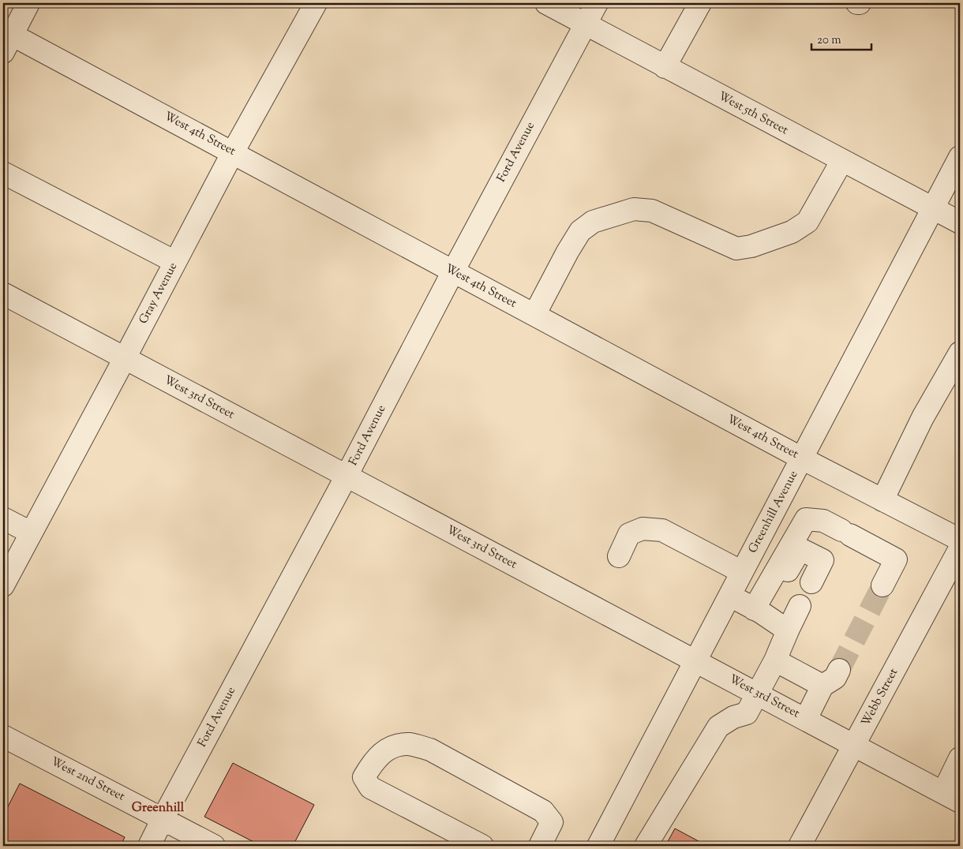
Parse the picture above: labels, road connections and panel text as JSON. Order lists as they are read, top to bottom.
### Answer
{
  "streets": {
    "street": [
      "West 5th Street",
      "West 4th Street",
      "Ford Avenue",
      "Gray Avenue",
      "West 3rd Street",
      "Greenhill Avenue",
      "Webb Street",
      "West 2nd Street"
    ]
  },
  "crossings": [
    ["West 5th Street", "Ford Avenue"],
    ["West 5th Street", "Greenhill Avenue"],
    ["West 4th Street", "Ford Avenue"],
    ["West 4th Street", "Gray Avenue"],
    ["West 4th Street", "Greenhill Avenue"],
    ["Ford Avenue", "West 3rd Street"],
    ["Ford Avenue", "West 2nd Street"],
    ["Gray Avenue", "West 3rd Street"],
    ["West 3rd Street", "Greenhill Avenue"],
    ["West 3rd Street", "Webb Street"]
  ],
  "districts": ["Greenhill"],
  "scale_bar": "20 m"
}
